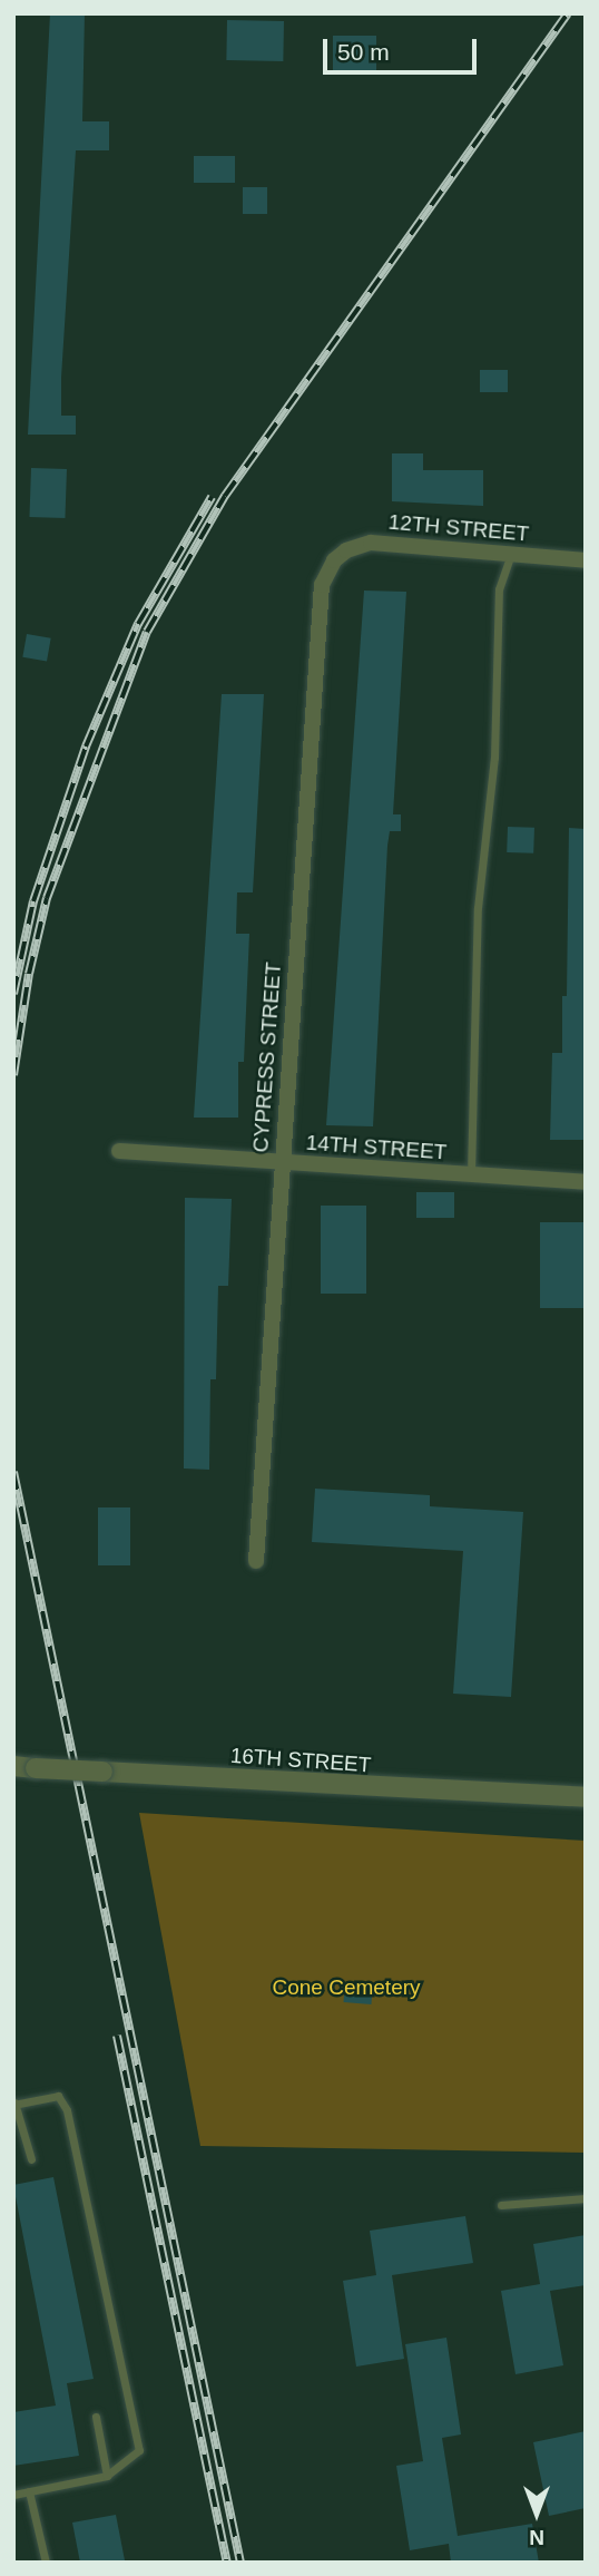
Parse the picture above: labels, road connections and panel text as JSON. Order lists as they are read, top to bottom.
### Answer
{
  "streets": {
    "street": [
      "12TH STREET",
      "CYPRESS STREET",
      "14TH STREET",
      "16TH STREET"
    ]
  },
  "crossings": [
    ["12TH STREET", "CYPRESS STREET"],
    ["CYPRESS STREET", "14TH STREET"]
  ],
  "parks": ["Cone Cemetery"],
  "scale_bar": "50 m",
  "north": "bottom"
}
